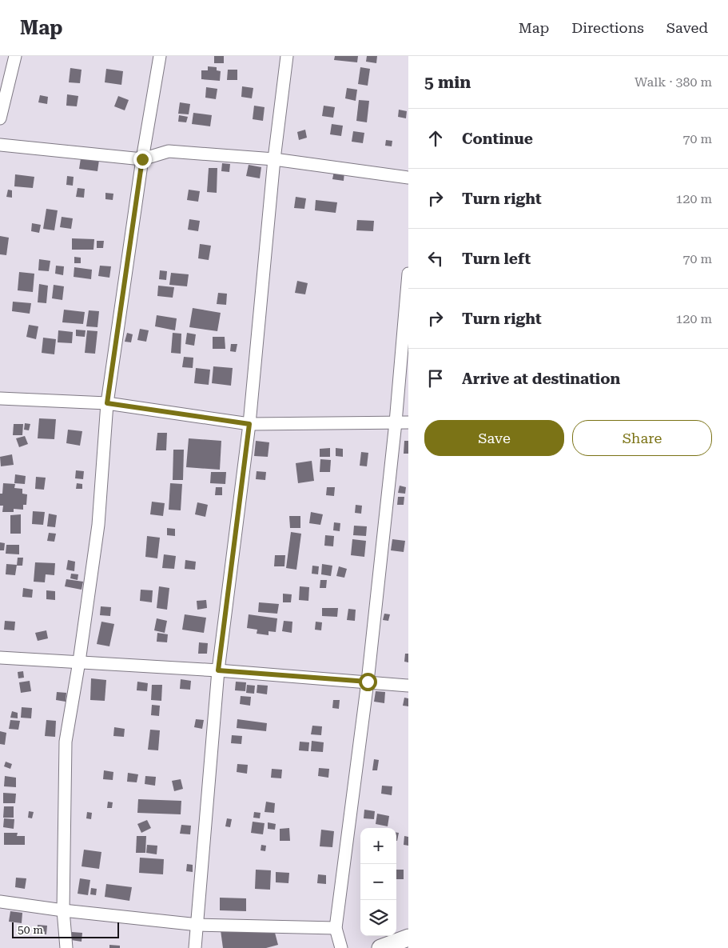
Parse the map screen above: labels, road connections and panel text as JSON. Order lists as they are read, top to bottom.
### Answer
{
  "scale_bar": "50 m",
  "page": {
    "header": "Map",
    "nav": ["Map", "Directions", "Saved"],
    "heading": ["5 min", "Walk · 380 m"],
    "list": [
      ["Continue", "70 m"],
      ["Turn right", "120 m"],
      ["Turn left", "70 m"],
      ["Turn right", "120 m"],
      "Arrive at destination"
    ],
    "buttons": ["Save", "Share"],
    "map_buttons": ["+", "−"],
    "scale": "50 m"
  }
}
